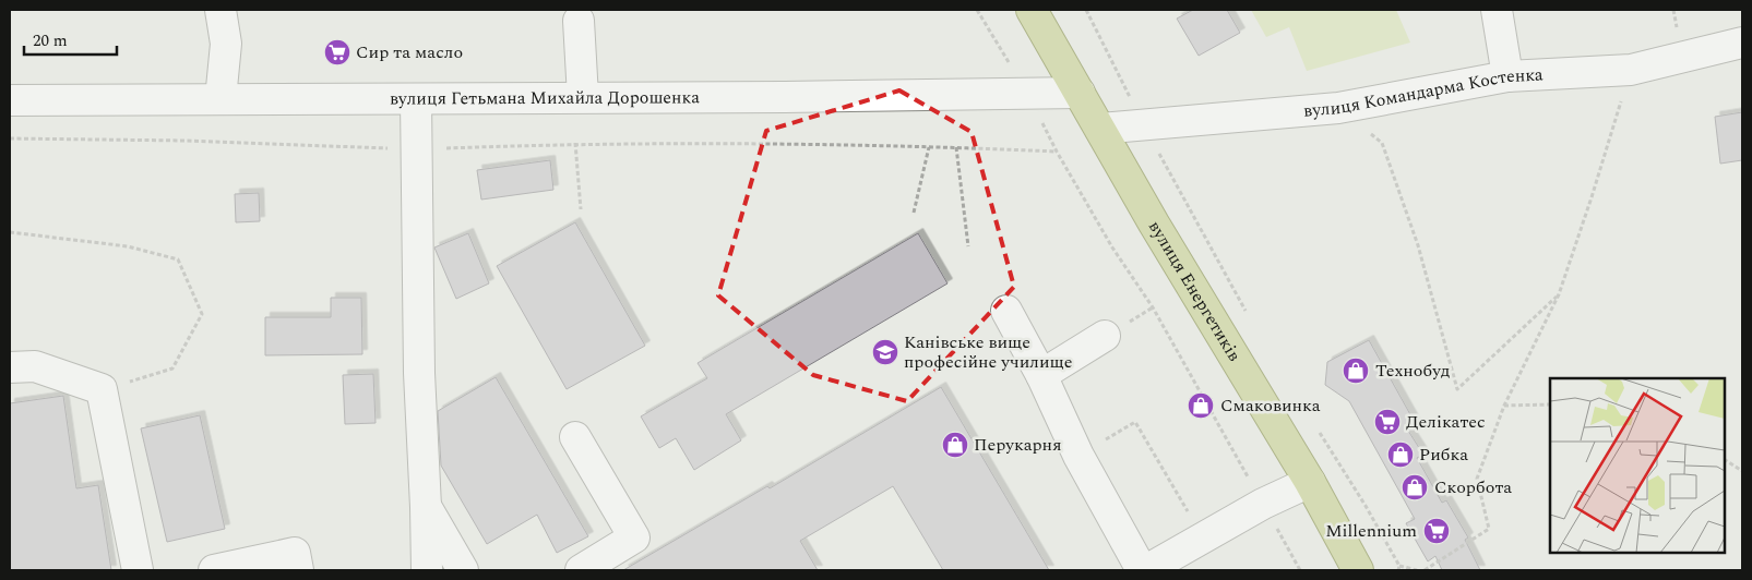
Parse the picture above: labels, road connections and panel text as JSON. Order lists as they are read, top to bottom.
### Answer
{
  "streets": {
    "main road": ["вулиця Енергетиків"],
    "street": ["вулиця Командарма Костенка", "вулиця Гетьмана Михайла Дорошенка"]
  },
  "crossings": [
    ["вулиця Командарма Костенка", "вулиця Енергетиків"],
    ["вулиця Гетьмана Михайла Дорошенка", "вулиця Енергетиків"]
  ],
  "places": {
    "supermarket": ["Сир та масло", "Делікатес", "Millennium"],
    "school or university": ["Канівське вище професійне училище"],
    "shop": [
      "Технобуд",
      "Смаковинка",
      "Перукарня",
      "Рибка",
      "Скорбота"
    ]
  },
  "scale_bar": "20 m"
}
